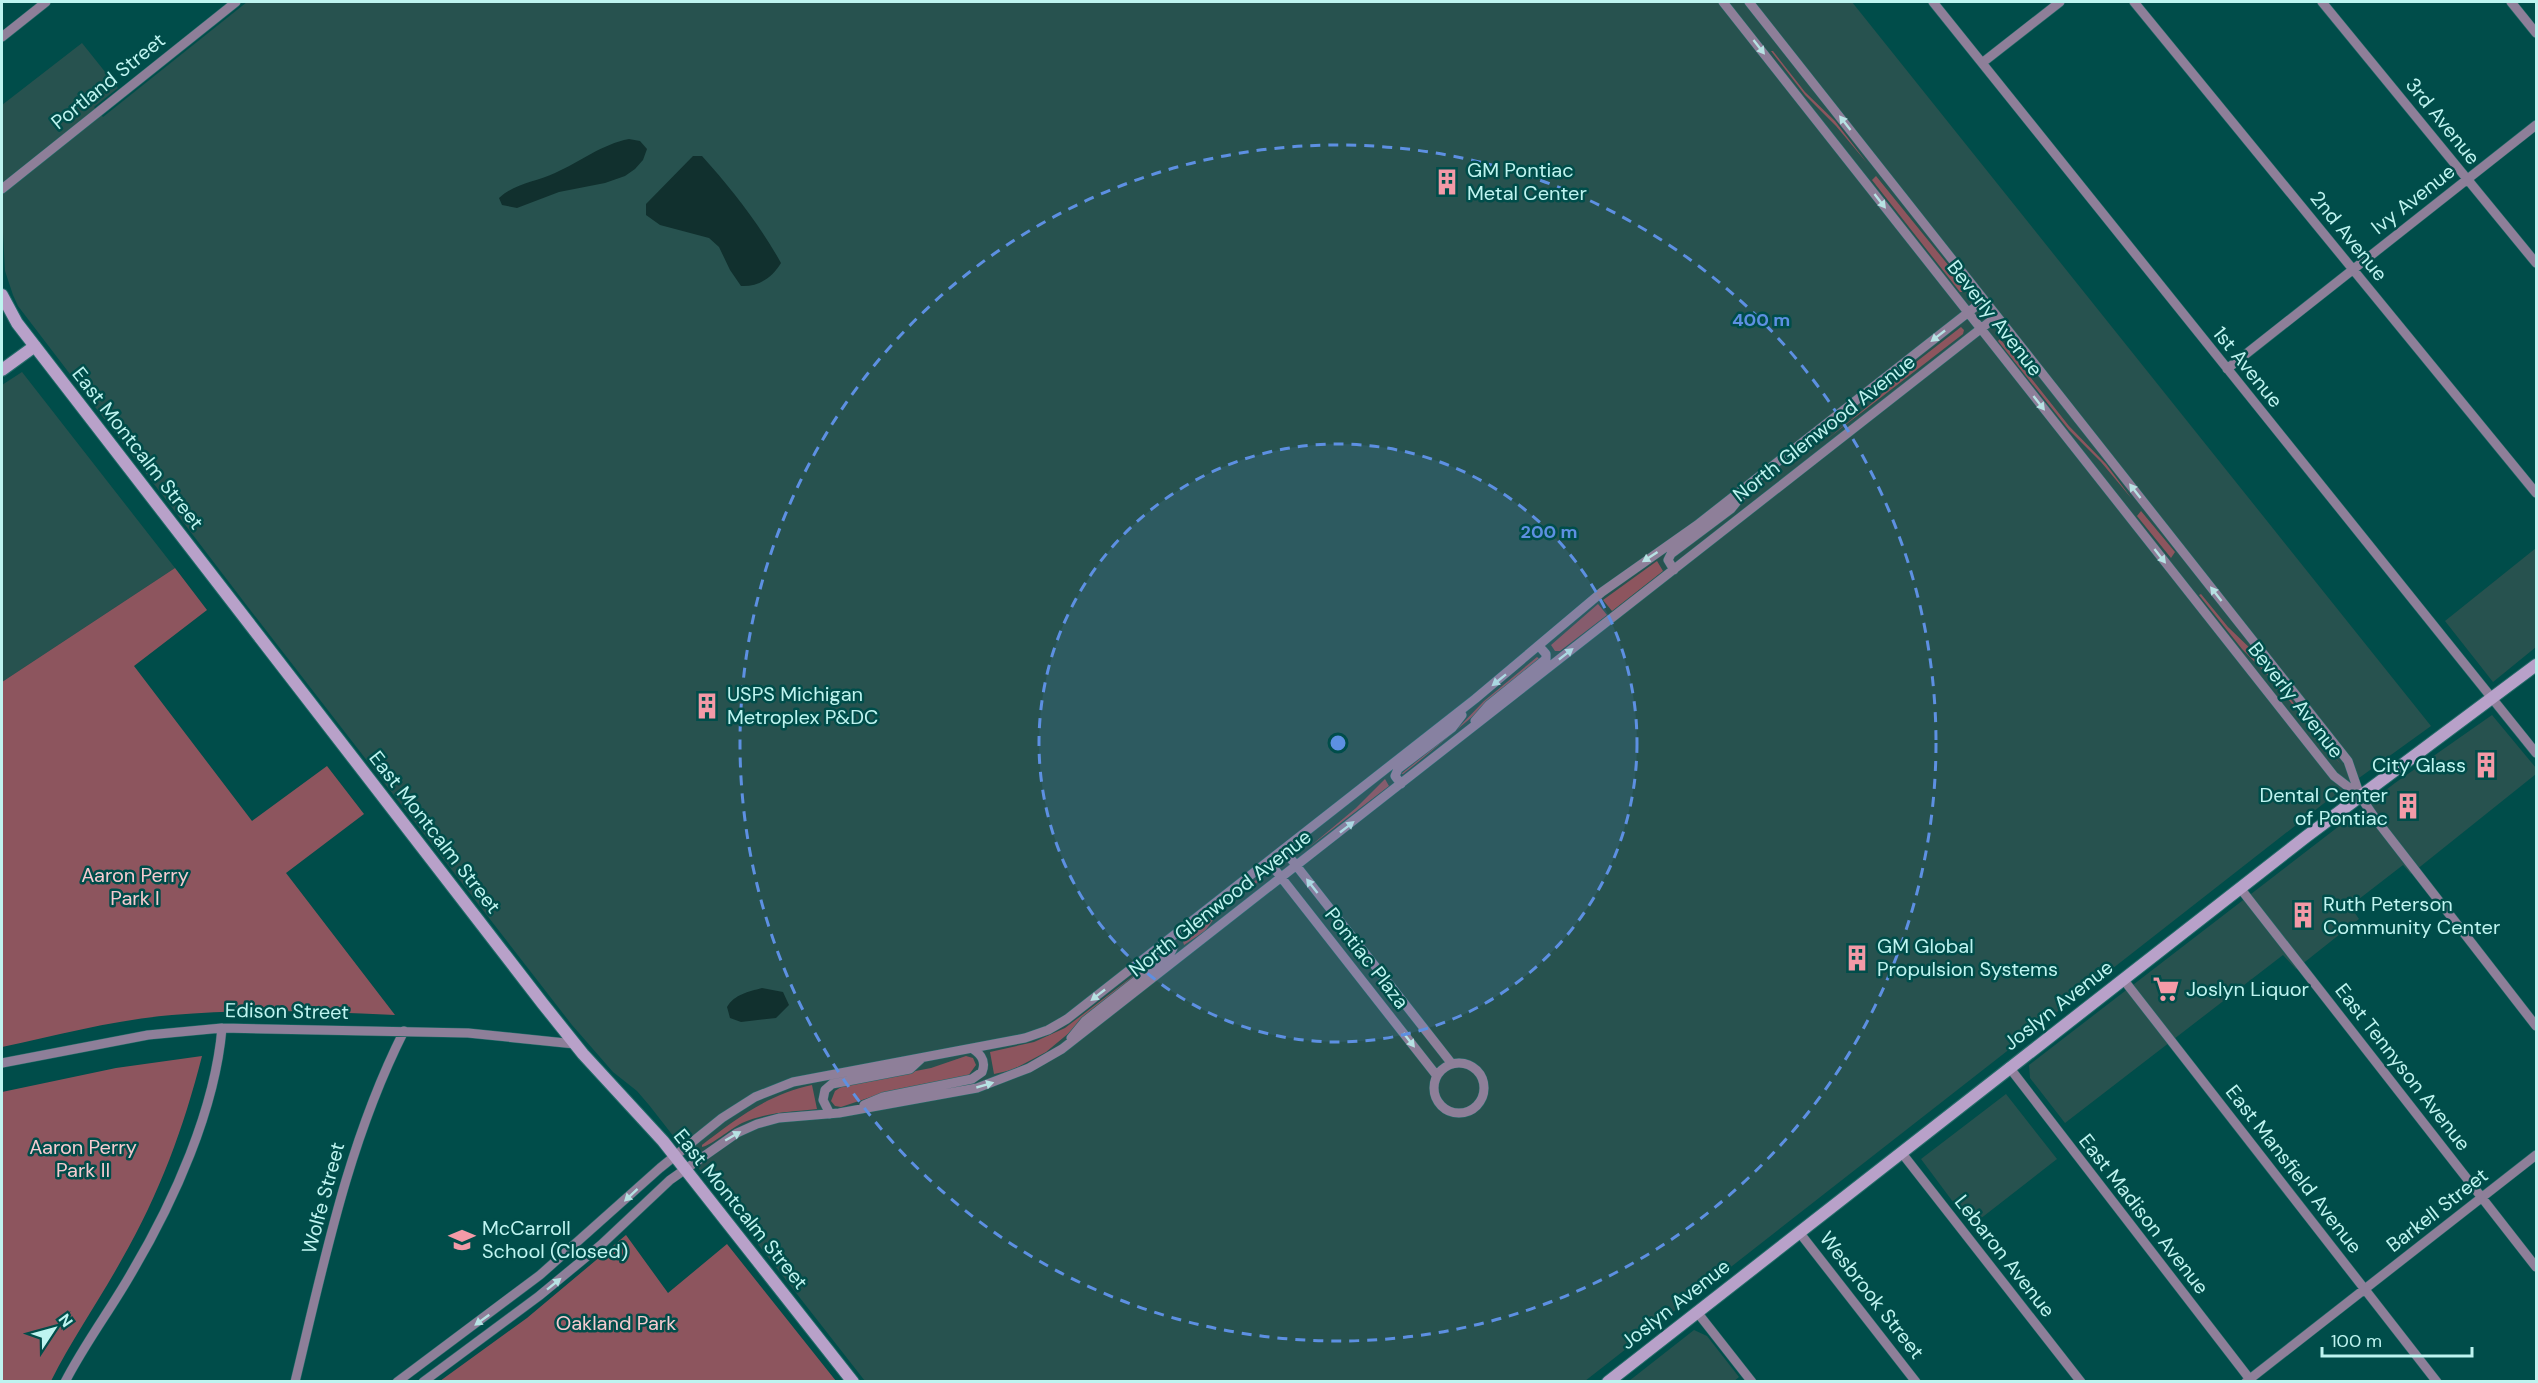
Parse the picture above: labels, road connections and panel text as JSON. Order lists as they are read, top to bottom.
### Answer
{
  "streets": {
    "main road": ["East Montcalm Street", "Joslyn Avenue"],
    "street": [
      "Portland Street",
      "3rd Avenue",
      "Ivy Avenue",
      "2nd Avenue",
      "Beverly Avenue",
      "1st Avenue",
      "North Glenwood Avenue",
      "Pontiac Plaza",
      "Edison Street",
      "East Tennyson Avenue",
      "East Mansfield Avenue",
      "Wolfe Street",
      "Barkell Street",
      "East Madison Avenue",
      "Lebaron Avenue",
      "Wesbrook Street"
    ]
  },
  "crossings": [
    ["3rd Avenue", "Ivy Avenue"],
    ["Ivy Avenue", "2nd Avenue"],
    ["Ivy Avenue", "1st Avenue"],
    ["Beverly Avenue", "North Glenwood Avenue"],
    ["Beverly Avenue", "Joslyn Avenue"],
    ["1st Avenue", "Joslyn Avenue"],
    ["North Glenwood Avenue", "East Montcalm Street"],
    ["North Glenwood Avenue", "Pontiac Plaza"],
    ["East Montcalm Street", "Edison Street"],
    ["Joslyn Avenue", "East Tennyson Avenue"],
    ["Joslyn Avenue", "East Mansfield Avenue"],
    ["Joslyn Avenue", "East Madison Avenue"],
    ["Joslyn Avenue", "Lebaron Avenue"],
    ["Joslyn Avenue", "Wesbrook Street"],
    ["Edison Street", "Wolfe Street"],
    ["East Tennyson Avenue", "Barkell Street"],
    ["East Mansfield Avenue", "Barkell Street"],
    ["Barkell Street", "East Madison Avenue"]
  ],
  "parks": ["Aaron Perry Park I", "Aaron Perry Park II", "Oakland Park"],
  "places": {
    "building": [
      "GM Pontiac Metal Center",
      "USPS Michigan Metroplex P&DC",
      "City Glass",
      "Dental Center of Pontiac",
      "Ruth Peterson Community Center",
      "GM Global Propulsion Systems"
    ],
    "supermarket": ["Joslyn Liquor"],
    "school or university": ["McCarroll School (Closed)"]
  },
  "scale_bar": "100 m",
  "north": "top right",
  "rings": ["400 m", "200 m"]
}
